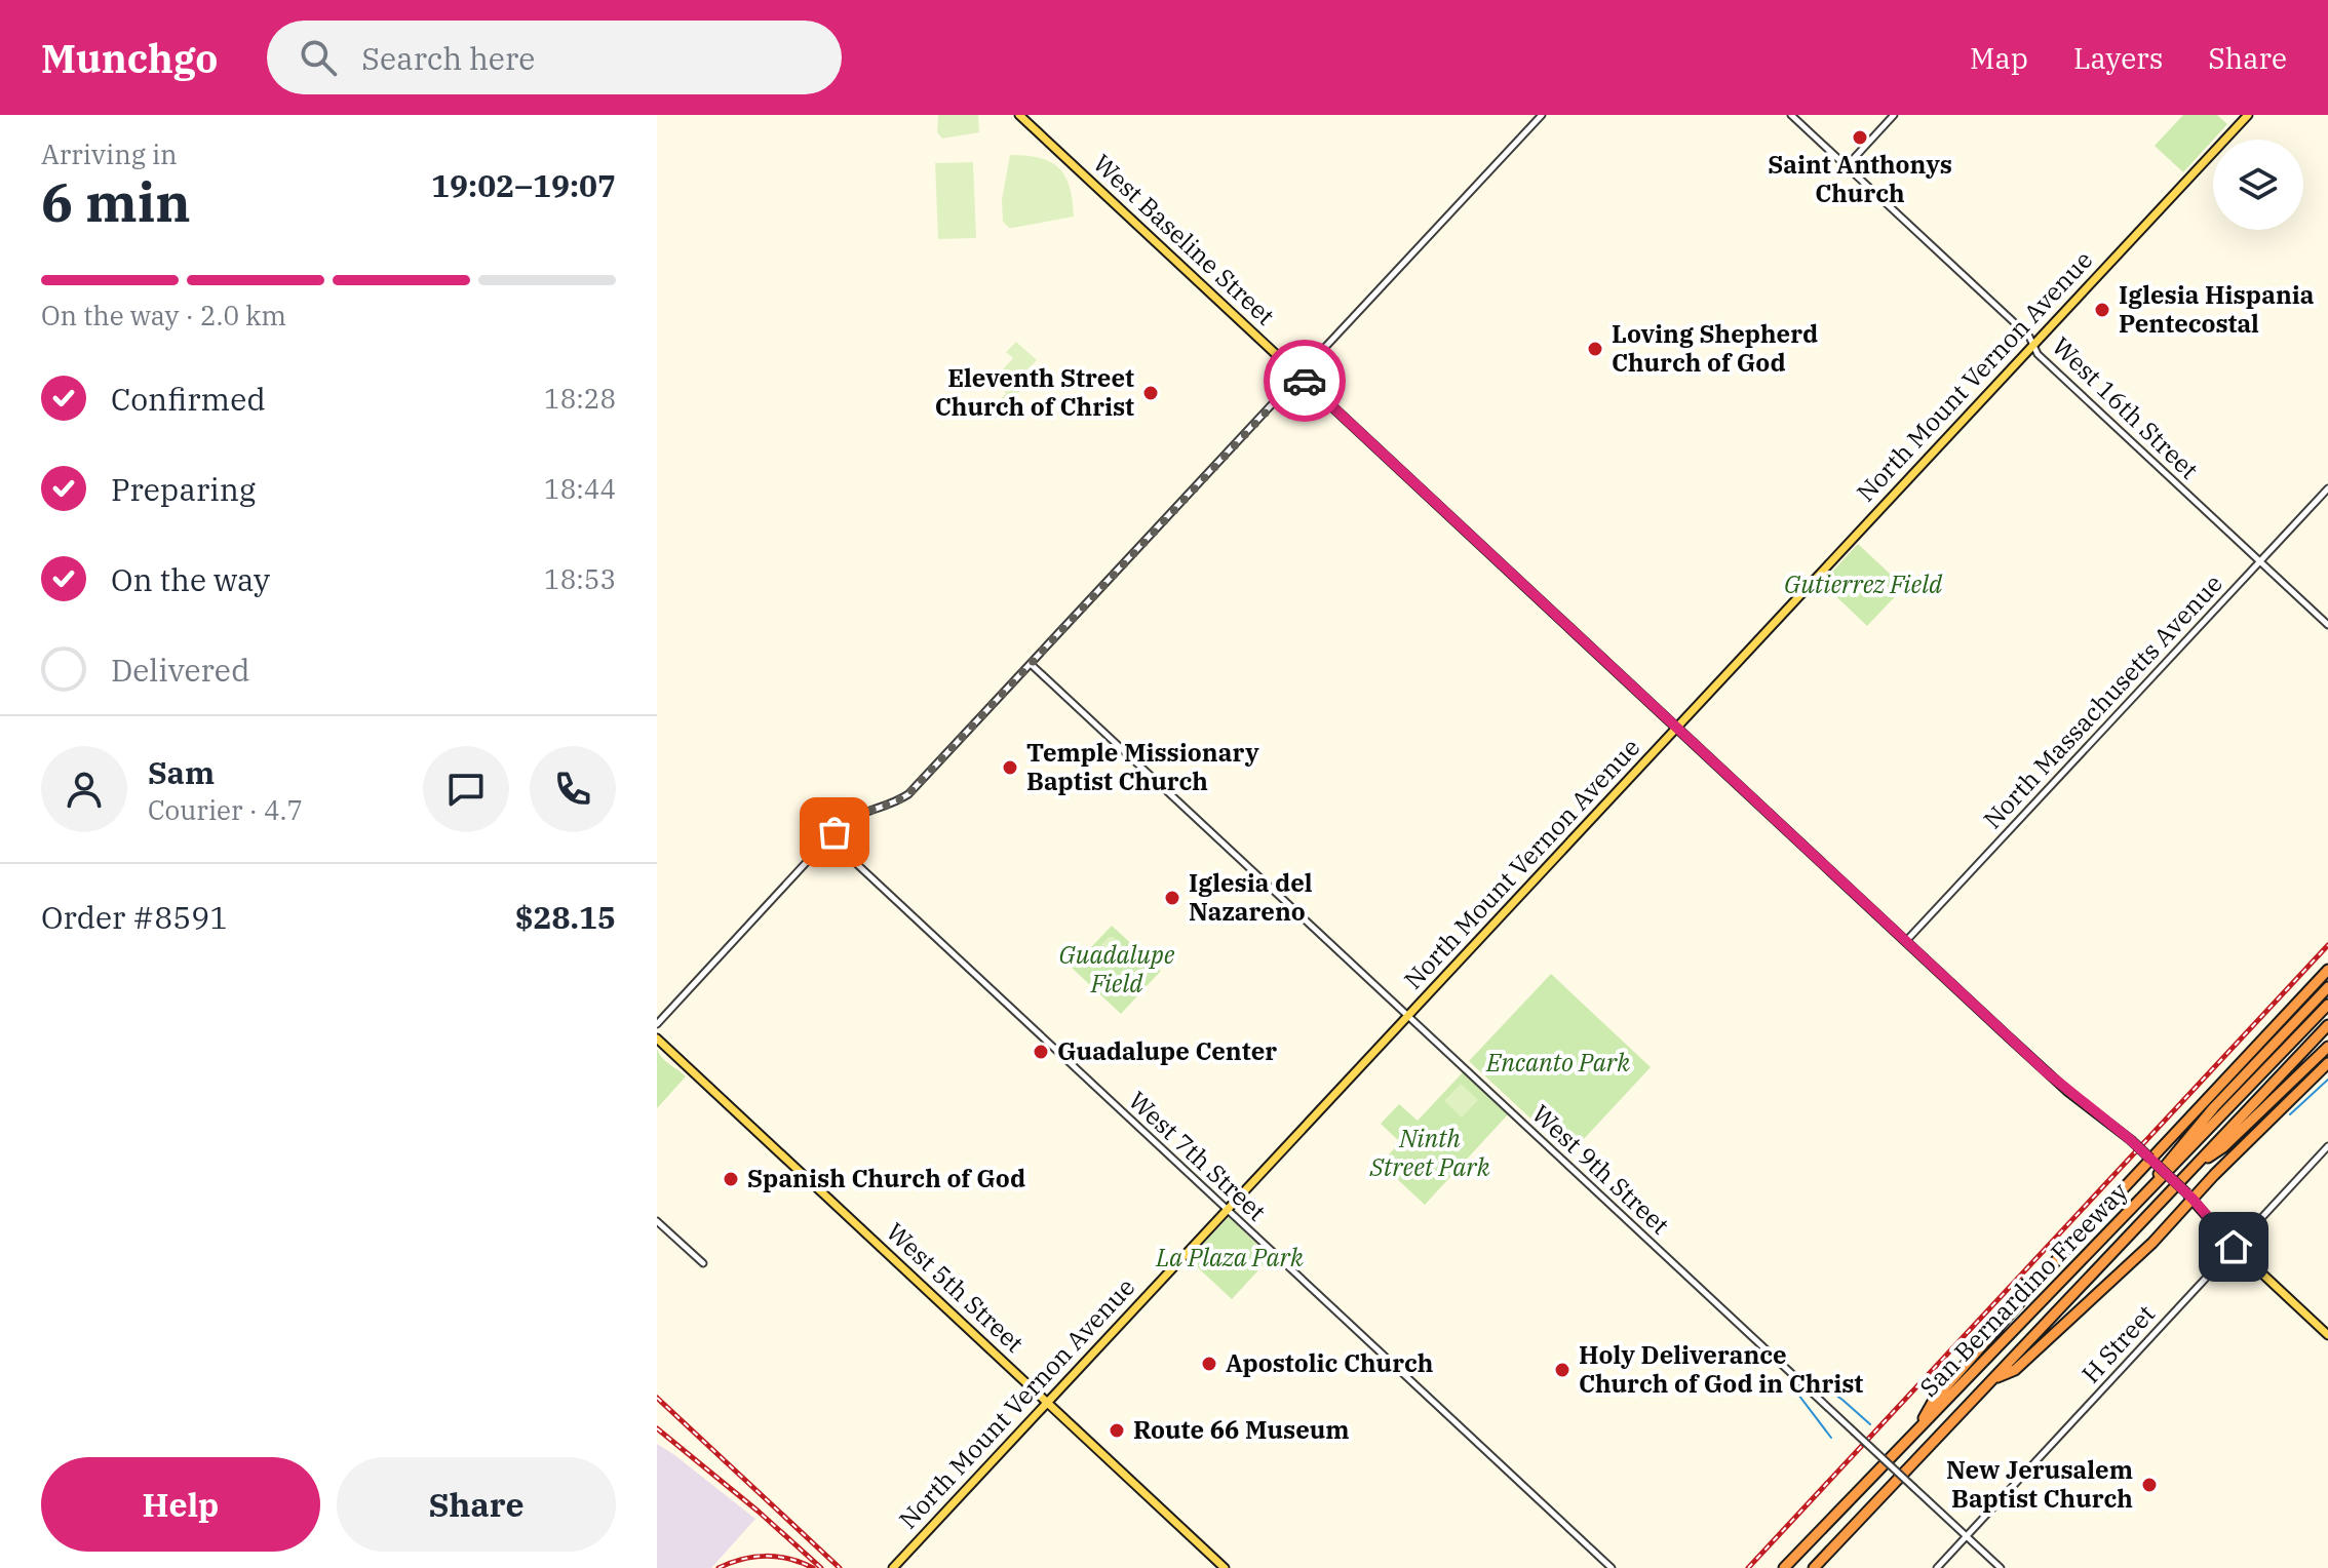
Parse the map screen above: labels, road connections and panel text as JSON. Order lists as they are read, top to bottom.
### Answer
{
  "streets": {
    "highway": ["San Bernardino Freeway"],
    "main road": ["West Baseline Street", "North Mount Vernon Avenue", "West 5th Street"],
    "street": [
      "West 16th Street",
      "North Massachusetts Avenue",
      "West 7th Street",
      "West 9th Street",
      "H Street"
    ]
  },
  "crossings": [
    ["West Baseline Street", "North Mount Vernon Avenue"],
    ["West Baseline Street", "North Massachusetts Avenue"],
    ["West Baseline Street", "H Street"],
    ["North Mount Vernon Avenue", "West 16th Street"],
    ["North Mount Vernon Avenue", "West 7th Street"],
    ["North Mount Vernon Avenue", "West 9th Street"],
    ["North Mount Vernon Avenue", "West 5th Street"],
    ["West 16th Street", "North Massachusetts Avenue"],
    ["West 9th Street", "H Street"]
  ],
  "parks": [
    "Gutierrez Field",
    "Guadalupe Field",
    "Encanto Park",
    "Ninth Street Park",
    "La Plaza Park"
  ],
  "places": [
    "Saint Anthonys Church",
    "Iglesia Hispania Pentecostal",
    "Loving Shepherd Church of God",
    "Eleventh Street Church of Christ",
    "Temple Missionary Baptist Church",
    "Iglesia del Nazareno",
    "Guadalupe Center",
    "Spanish Church of God",
    "Apostolic Church",
    "Holy Deliverance Church of God in Christ",
    "Route 66 Museum",
    "New Jerusalem Baptist Church"
  ],
  "page": {
    "header": "Munchgo",
    "search": "Search here",
    "nav": ["Map", "Layers", "Share"],
    "heading": ["6 min", "Arriving in", "19:02–19:07"],
    "panel": [
      "Sam",
      "Courier · 4.7",
      "Order #8591",
      "$28.15"
    ],
    "bar": "On the way · 2.0 km",
    "list": [
      ["Confirmed", "18:28"],
      ["Preparing", "18:44"],
      ["On the way", "18:53"],
      "Delivered"
    ],
    "buttons": ["Help", "Share"]
  }
}
